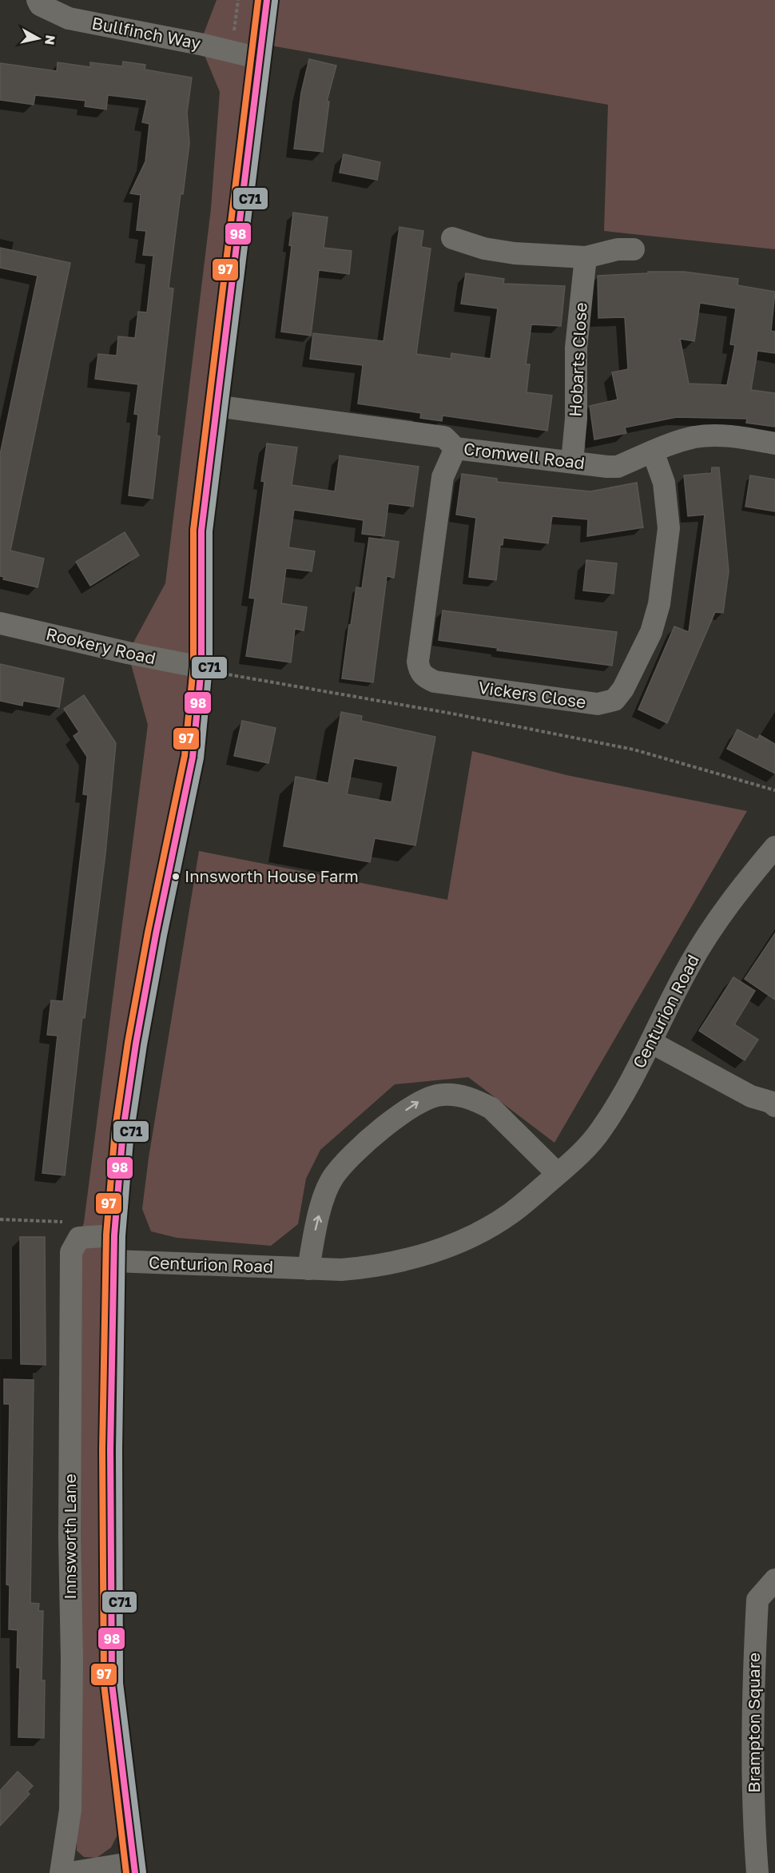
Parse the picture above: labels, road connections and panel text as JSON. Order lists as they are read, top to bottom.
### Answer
{
  "streets": {
    "street": [
      "Bullfinch Way",
      "Hobarts Close",
      "Cromwell Road",
      "Rookery Road",
      "Vickers Close",
      "Centurion Road",
      "Innsworth Lane",
      "Brampton Square"
    ]
  },
  "crossings": [
    ["Hobarts Close", "Cromwell Road"],
    ["Cromwell Road", "Vickers Close"]
  ],
  "places": ["Innsworth House Farm"],
  "lines": ["transit line 98", "transit line 97", "transit line C71"],
  "north": "right"
}
